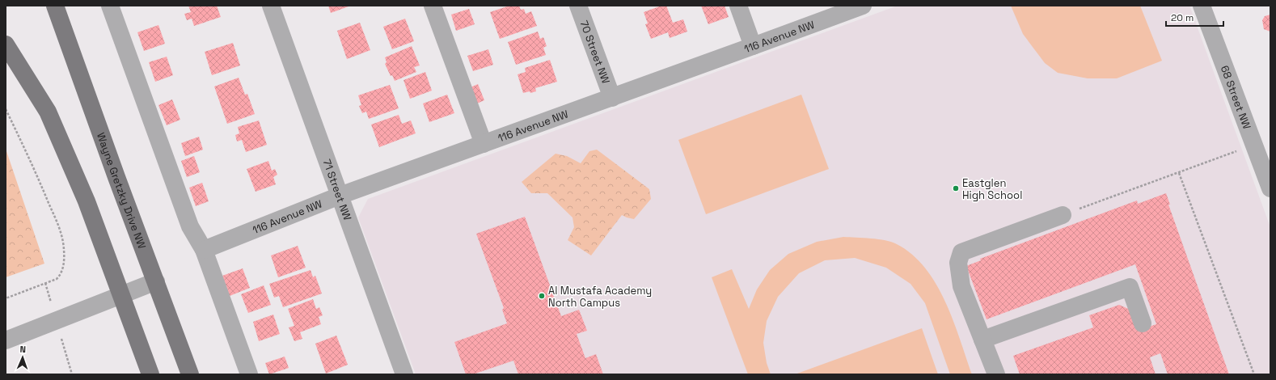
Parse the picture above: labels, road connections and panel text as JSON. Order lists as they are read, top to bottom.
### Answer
{
  "streets": {
    "main road": ["Wayne Gretzky Drive NW"],
    "street": [
      "116 Avenue NW",
      "70 Street NW",
      "68 Street NW",
      "71 Street NW"
    ]
  },
  "crossings": [
    ["116 Avenue NW", "70 Street NW"],
    ["116 Avenue NW", "71 Street NW"]
  ],
  "places": ["Eastglen High School", "Al Mustafa Academy North Campus"],
  "scale_bar": "20 m",
  "north": "top"
}
